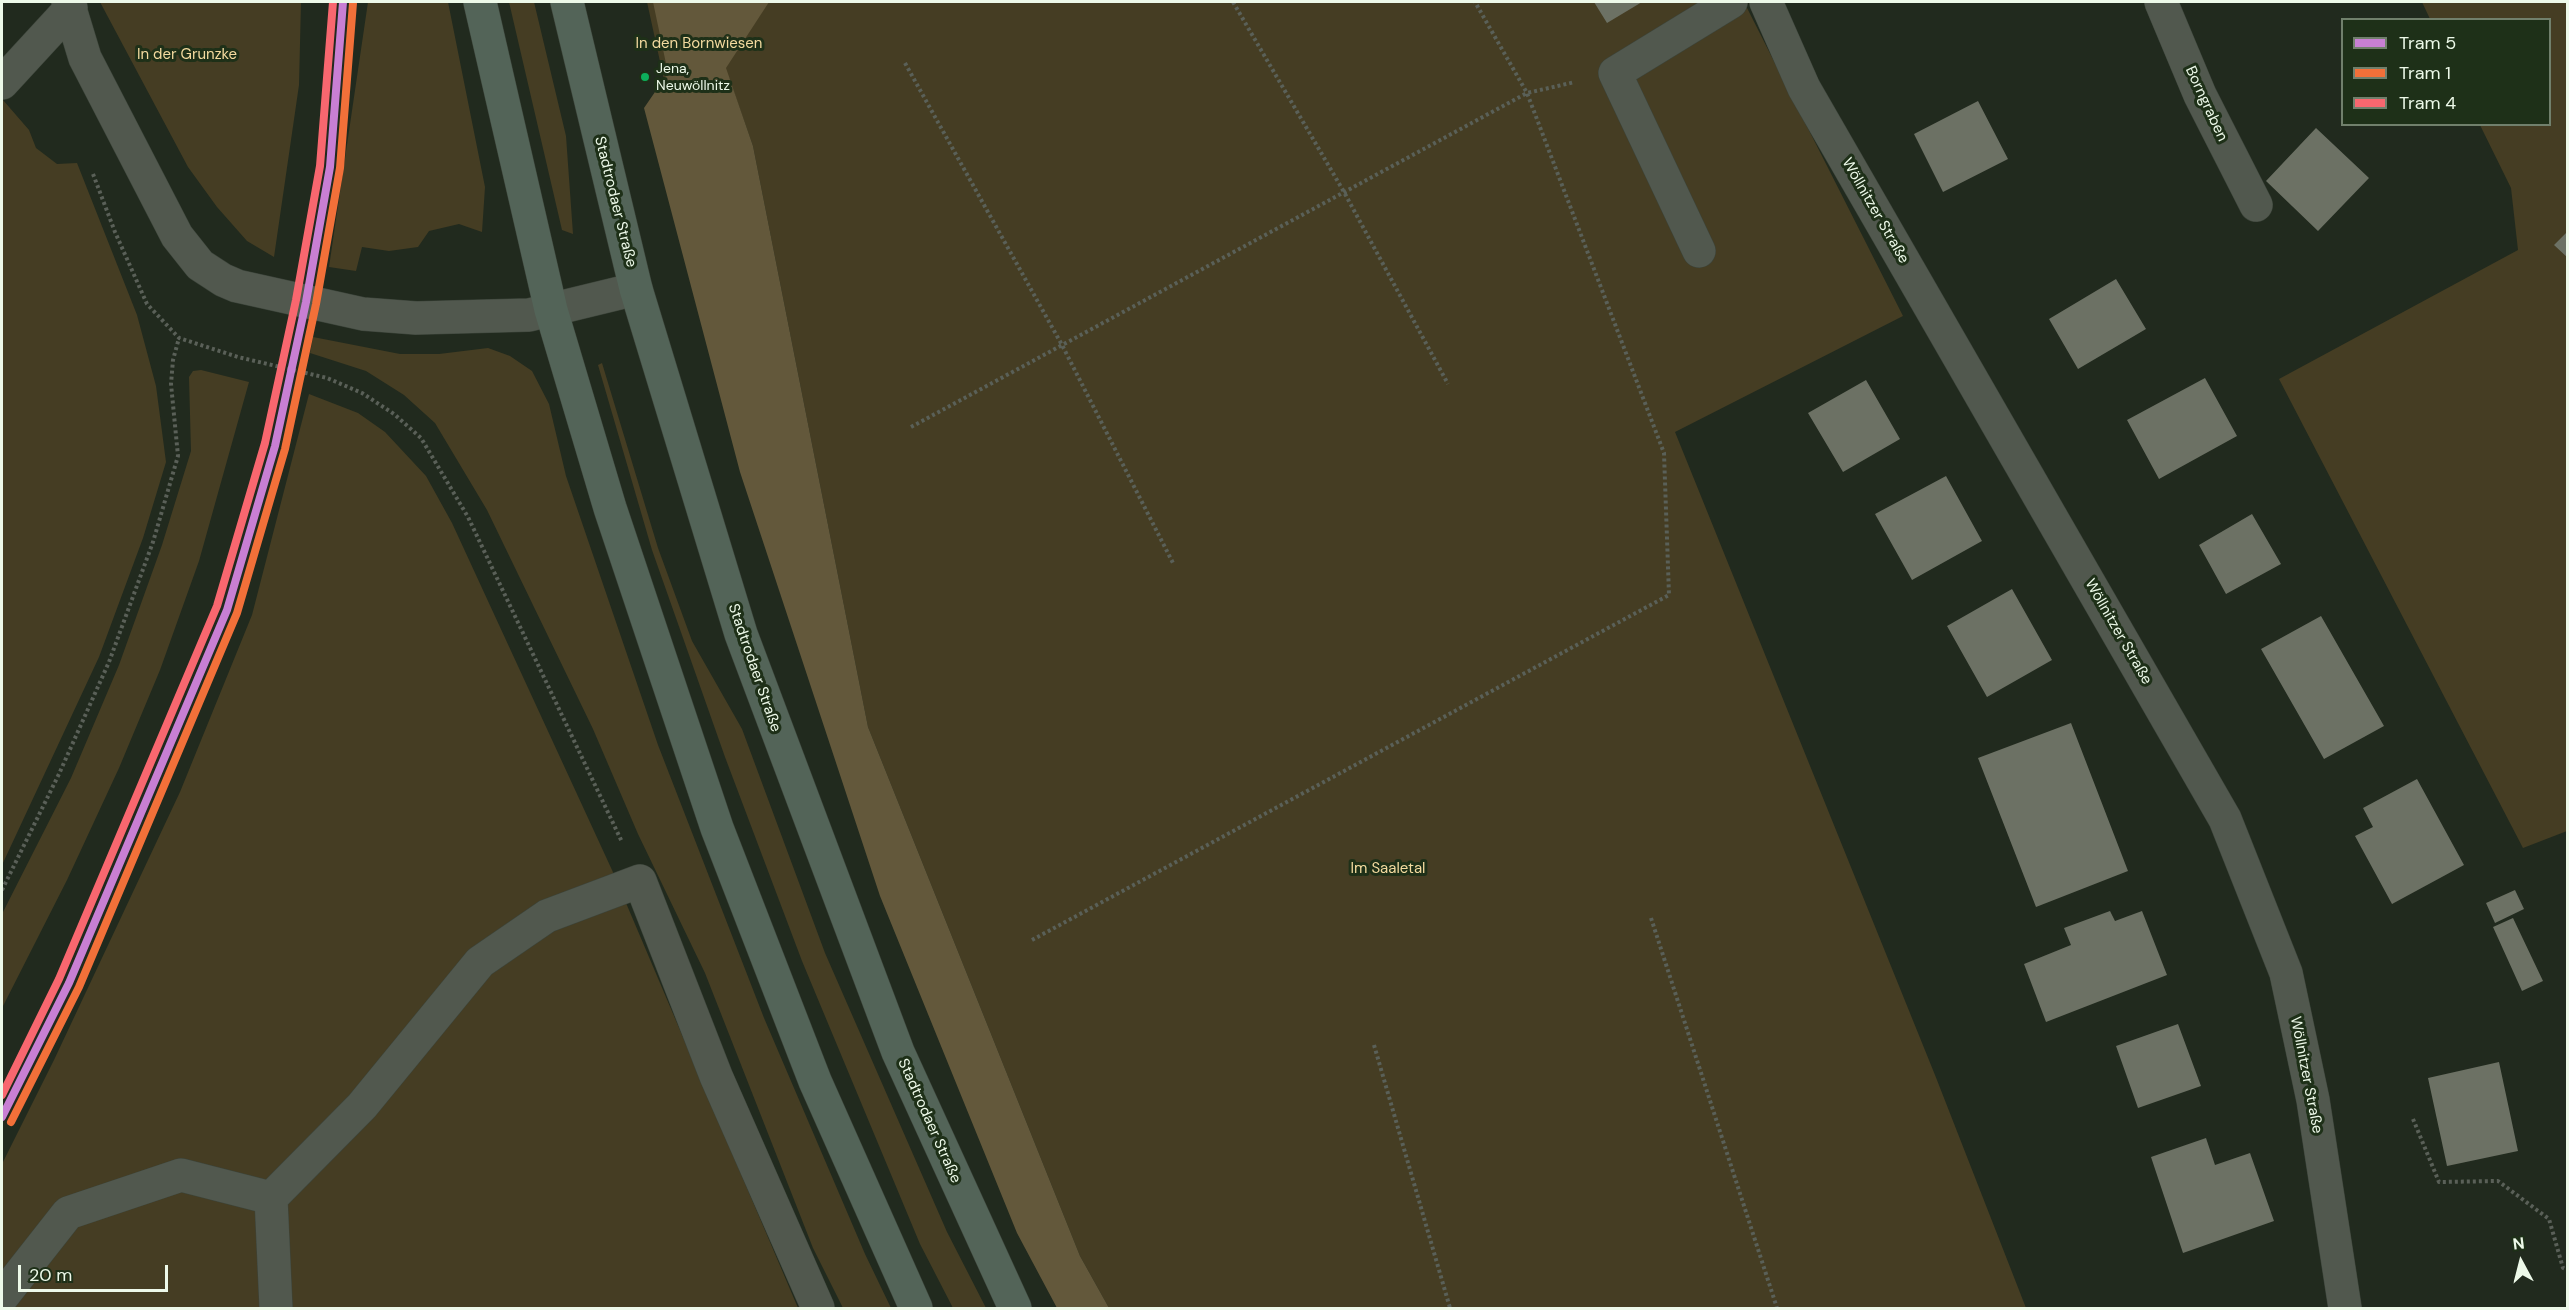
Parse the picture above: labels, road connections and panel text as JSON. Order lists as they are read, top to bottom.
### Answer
{
  "streets": {
    "main road": ["Stadtrodaer Straße"],
    "street": ["Borngraben", "Wöllnitzer Straße"]
  },
  "parks": ["In den Bornwiesen", "In der Grunzke", "Im Saaletal"],
  "places": ["Jena, Neuwöllnitz"],
  "lines": ["tram line 5", "tram line 4", "tram line 1"],
  "legend": ["Tram 5", "Tram 1", "Tram 4"],
  "scale_bar": "20 m",
  "north": "top"
}
